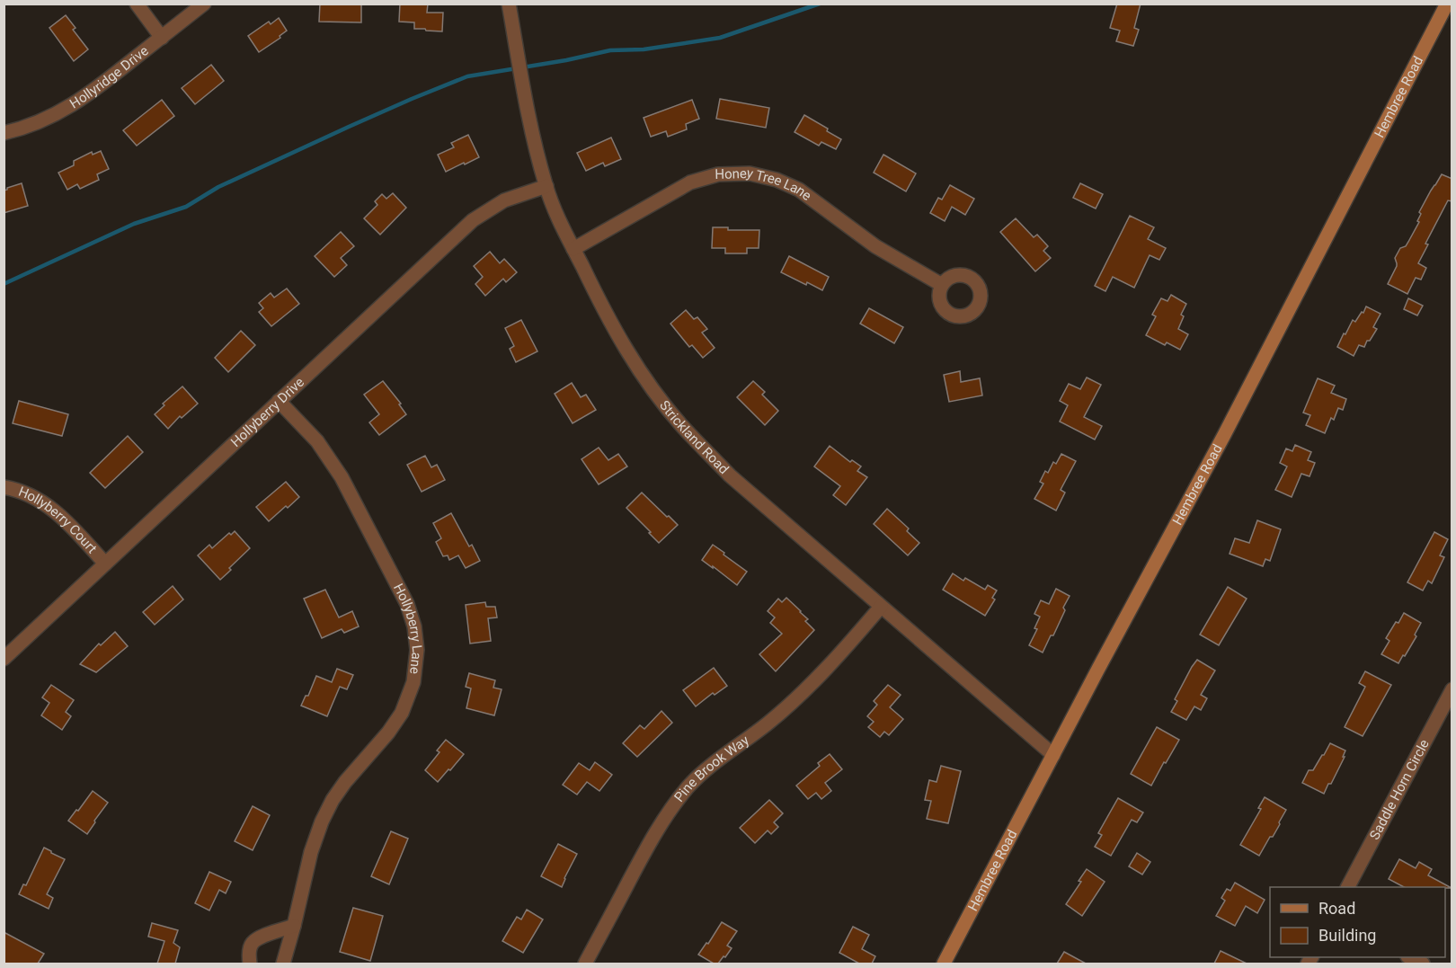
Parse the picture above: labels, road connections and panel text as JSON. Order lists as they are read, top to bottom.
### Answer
{
  "streets": {
    "street": [
      "Hollyridge Drive",
      "Hembree Road",
      "Honey Tree Lane",
      "Hollyberry Drive",
      "Strickland Road",
      "Hollyberry Court",
      "Hollyberry Lane",
      "Pine Brook Way",
      "Saddle Horn Circle"
    ]
  },
  "crossings": [
    ["Hembree Road", "Strickland Road"],
    ["Honey Tree Lane", "Strickland Road"],
    ["Hollyberry Drive", "Strickland Road"],
    ["Hollyberry Drive", "Hollyberry Court"],
    ["Hollyberry Drive", "Hollyberry Lane"],
    ["Strickland Road", "Pine Brook Way"]
  ],
  "legend": ["Road", "Building"]
}
